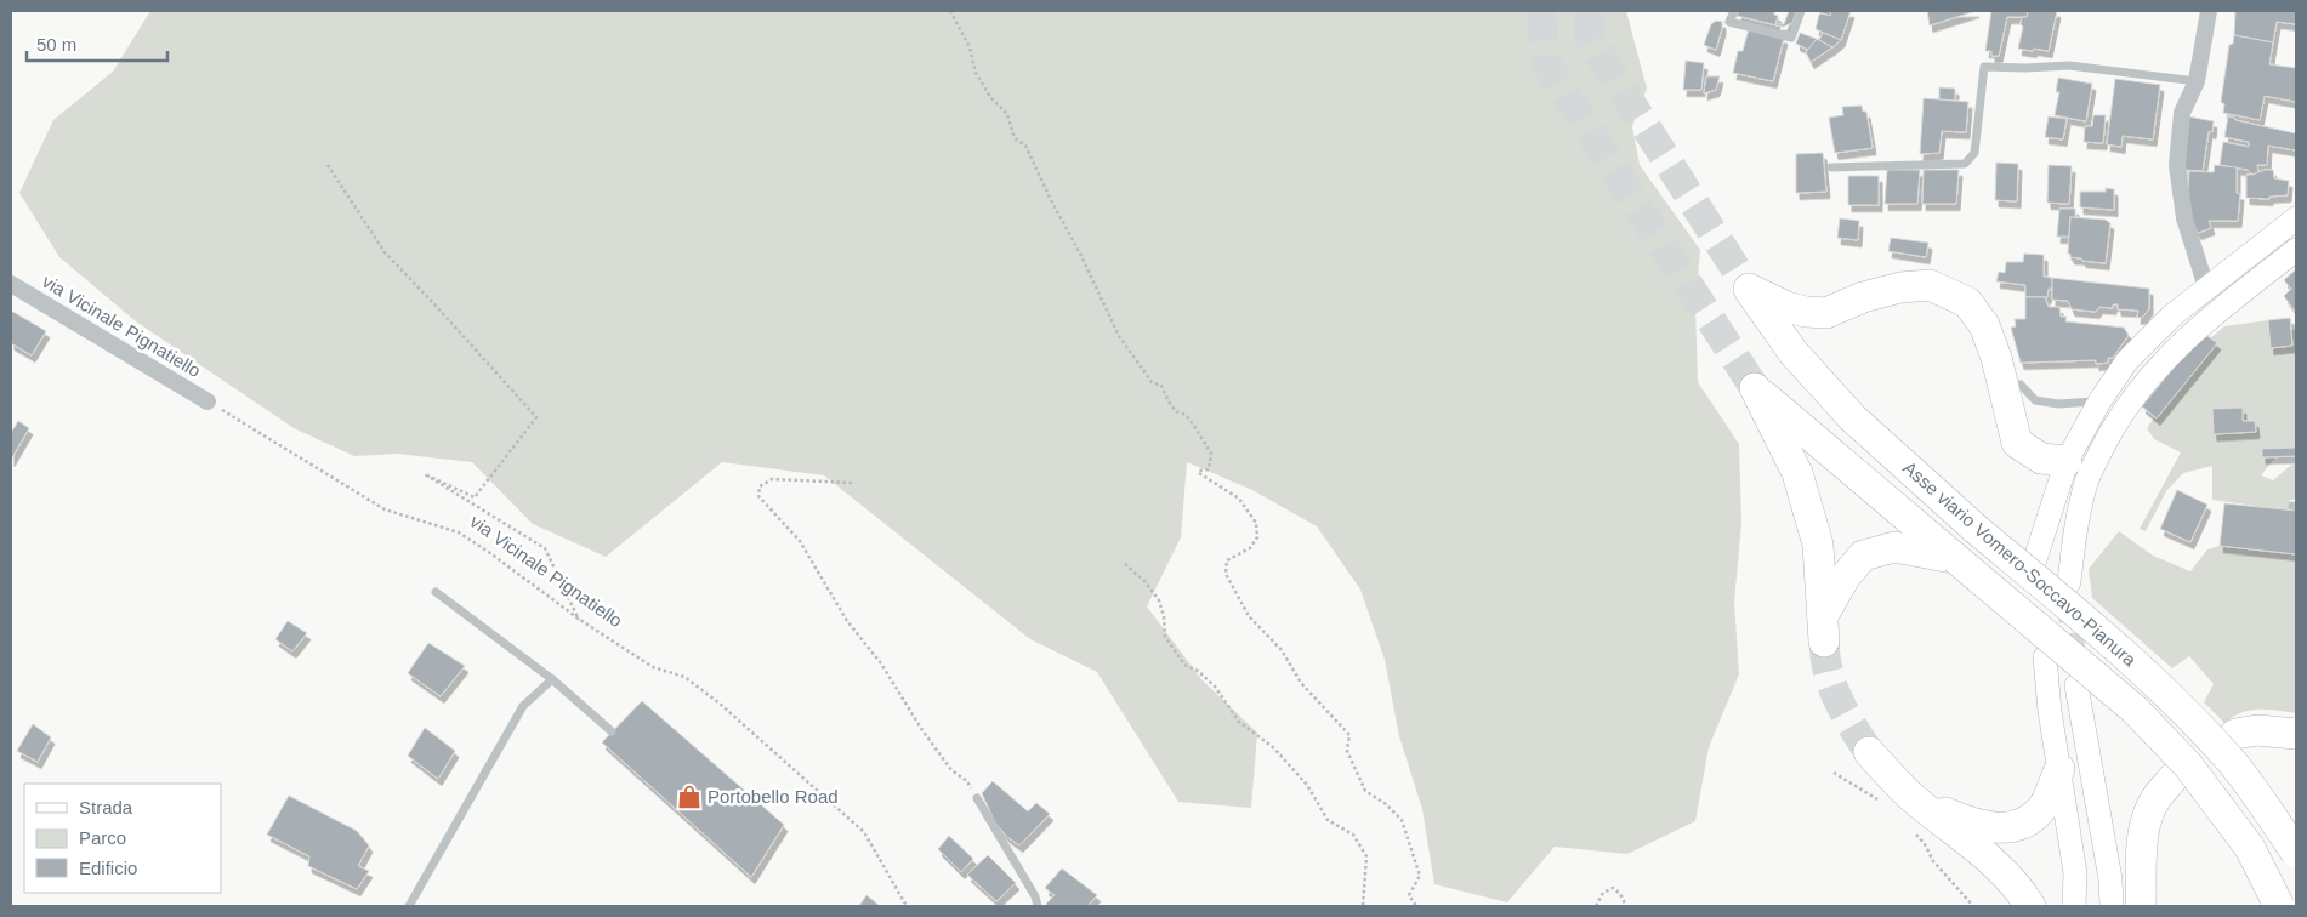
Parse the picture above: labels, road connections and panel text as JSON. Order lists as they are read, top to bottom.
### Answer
{
  "streets": {
    "highway": ["Asse viario Vomero-Soccavo-Pianura"],
    "street": ["via Vicinale Pignatiello"]
  },
  "places": {
    "shop": ["Portobello Road"]
  },
  "legend": ["Strada", "Parco", "Edificio"],
  "scale_bar": "50 m"
}
